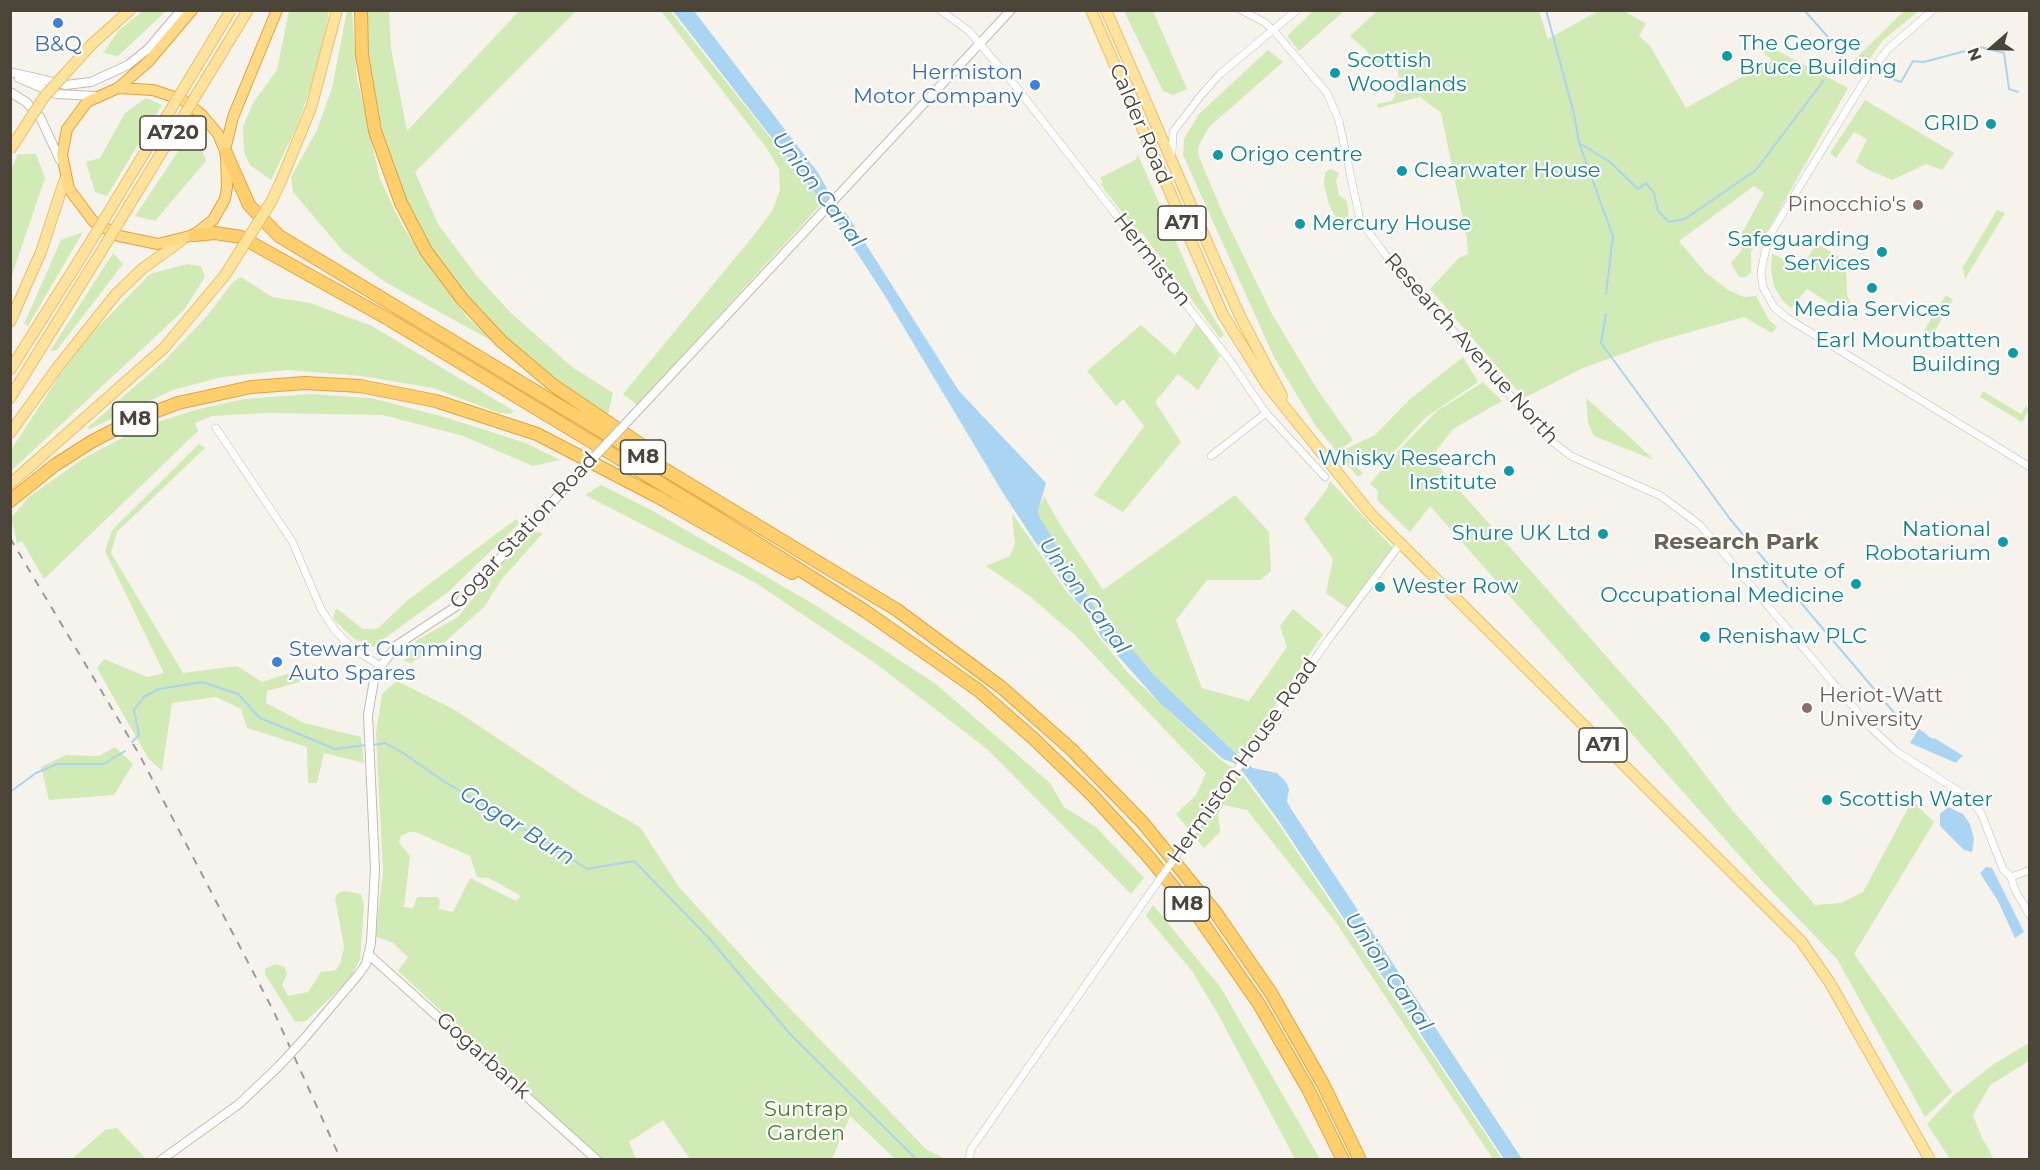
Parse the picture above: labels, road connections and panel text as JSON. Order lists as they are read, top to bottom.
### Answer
{
  "streets": {
    "highway": ["M8"],
    "main road": ["Calder Road", "A720", "A71"],
    "street": [
      "Hermiston",
      "Research Avenue North",
      "Gogar Station Road",
      "Hermiston House Road",
      "Gogarbank"
    ]
  },
  "crossings": [
    ["Calder Road", "Hermiston House Road"],
    ["Hermiston", "Gogar Station Road"],
    ["Gogar Station Road", "Gogarbank"]
  ],
  "districts": ["Research Park"],
  "water": ["Union Canal", "Gogar Burn"],
  "parks": ["Suntrap Garden"],
  "places": [
    "B&Q",
    "The George Bruce Building",
    "Scottish Woodlands",
    "Hermiston Motor Company",
    "GRID",
    "Origo centre",
    "Clearwater House",
    "Pinocchio's",
    "Mercury House",
    "Safeguarding Services",
    "Media Services",
    "Earl Mountbatten Building",
    "Whisky Research Institute",
    "Shure UK Ltd",
    "National Robotarium",
    "Institute of Occupational Medicine",
    "Wester Row",
    "Renishaw PLC",
    "Stewart Cumming Auto Spares",
    "Heriot-Watt University",
    "Scottish Water"
  ],
  "north": "left"
}
